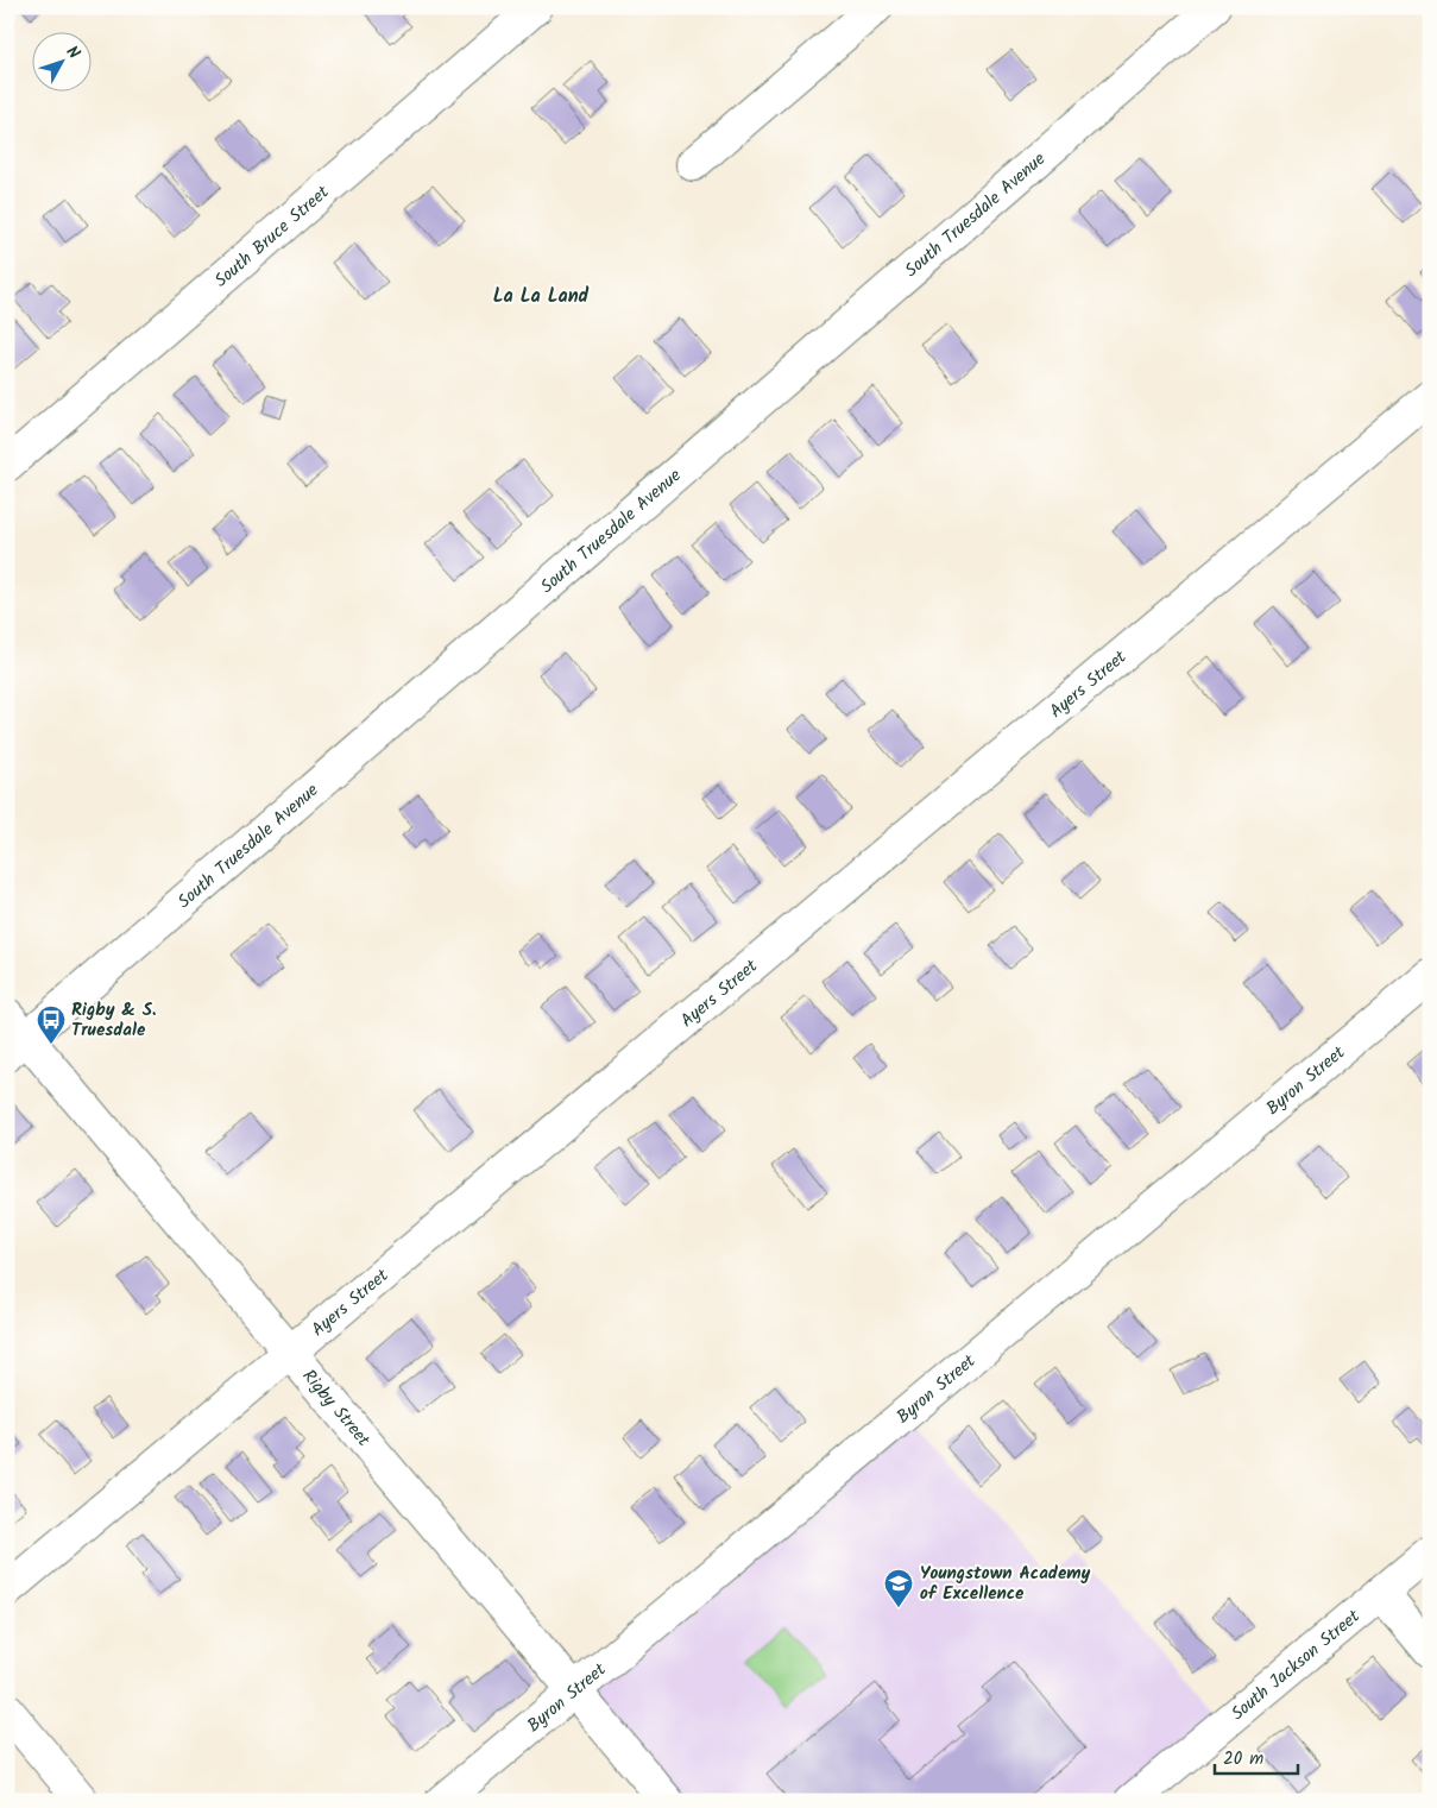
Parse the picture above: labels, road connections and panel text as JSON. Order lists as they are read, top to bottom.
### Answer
{
  "streets": {
    "street": [
      "South Truesdale Avenue",
      "South Bruce Street",
      "Ayers Street",
      "Byron Street",
      "Rigby Street",
      "South Jackson Street"
    ]
  },
  "crossings": [
    ["South Truesdale Avenue", "Rigby Street"],
    ["Ayers Street", "Rigby Street"],
    ["Byron Street", "Rigby Street"]
  ],
  "districts": ["La La Land"],
  "places": {
    "bus stop": ["Rigby & S. Truesdale"],
    "school or university": ["Youngstown Academy of Excellence"]
  },
  "scale_bar": "20 m",
  "north": "top right"
}
